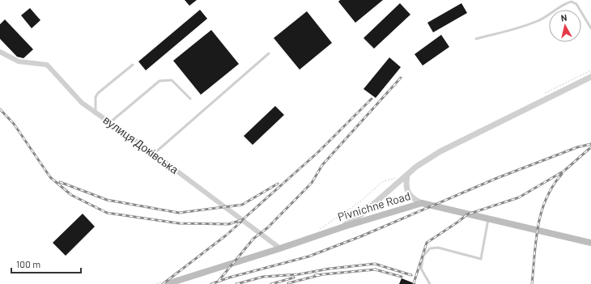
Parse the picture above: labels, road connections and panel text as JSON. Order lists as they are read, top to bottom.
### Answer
{
  "streets": {
    "main road": ["Pivnichne Road"],
    "street": ["вулиця Доківська"]
  },
  "crossings": [
    ["вулиця Доківська", "Pivnichne Road"]
  ],
  "scale_bar": "100 m",
  "north": "top"
}
